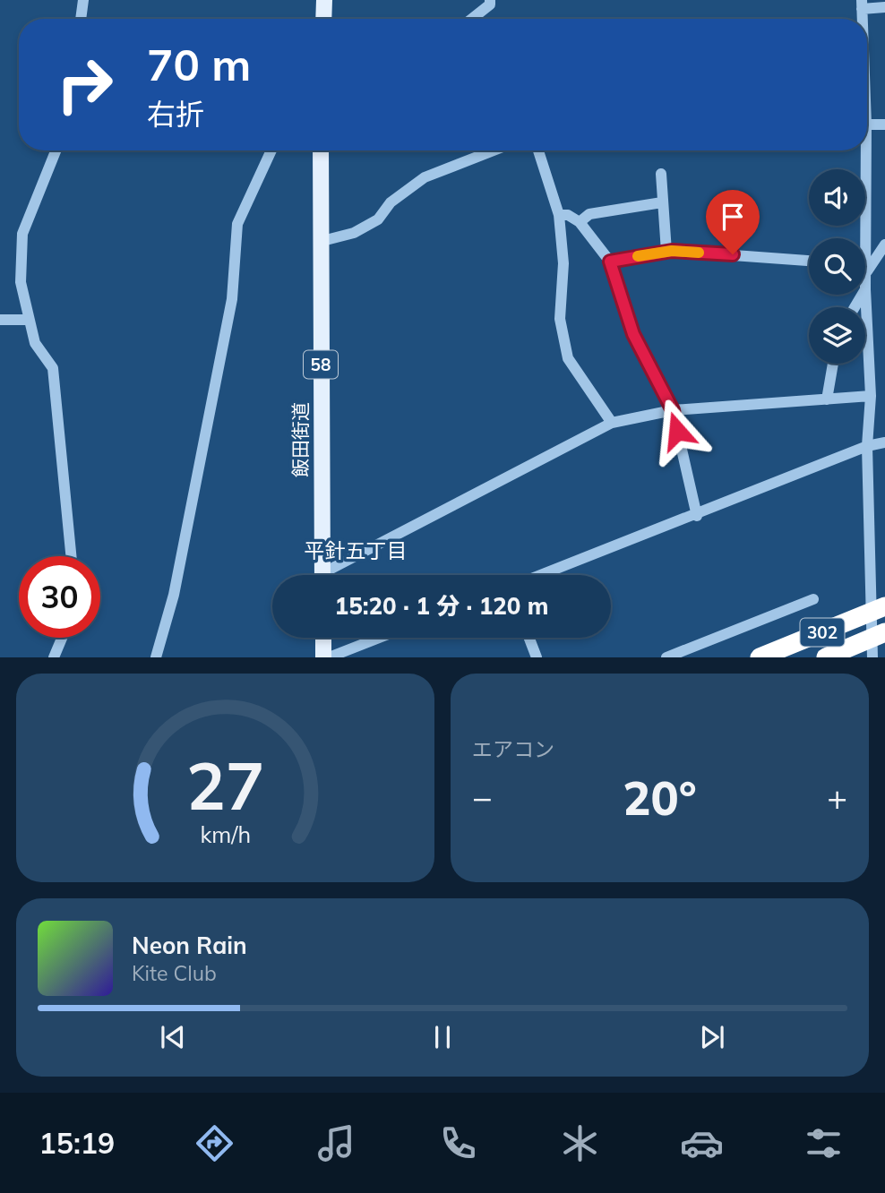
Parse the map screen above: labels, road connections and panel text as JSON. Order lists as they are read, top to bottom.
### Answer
{
  "streets": {
    "highway": ["302"],
    "main road": ["58", "飯田街道"]
  },
  "districts": ["平針五丁目"],
  "page": {
    "turn": ["70 m", "右折"],
    "limit": "30",
    "trip": "15:20 · 1 分 · 120 m",
    "tile": "エアコン",
    "heat": ["−", "20°", "+"],
    "song": ["Neon Rain", "Kite Club"],
    "tabs": "15:19",
    "gauge": ["27", "km/h"]
  }
}
